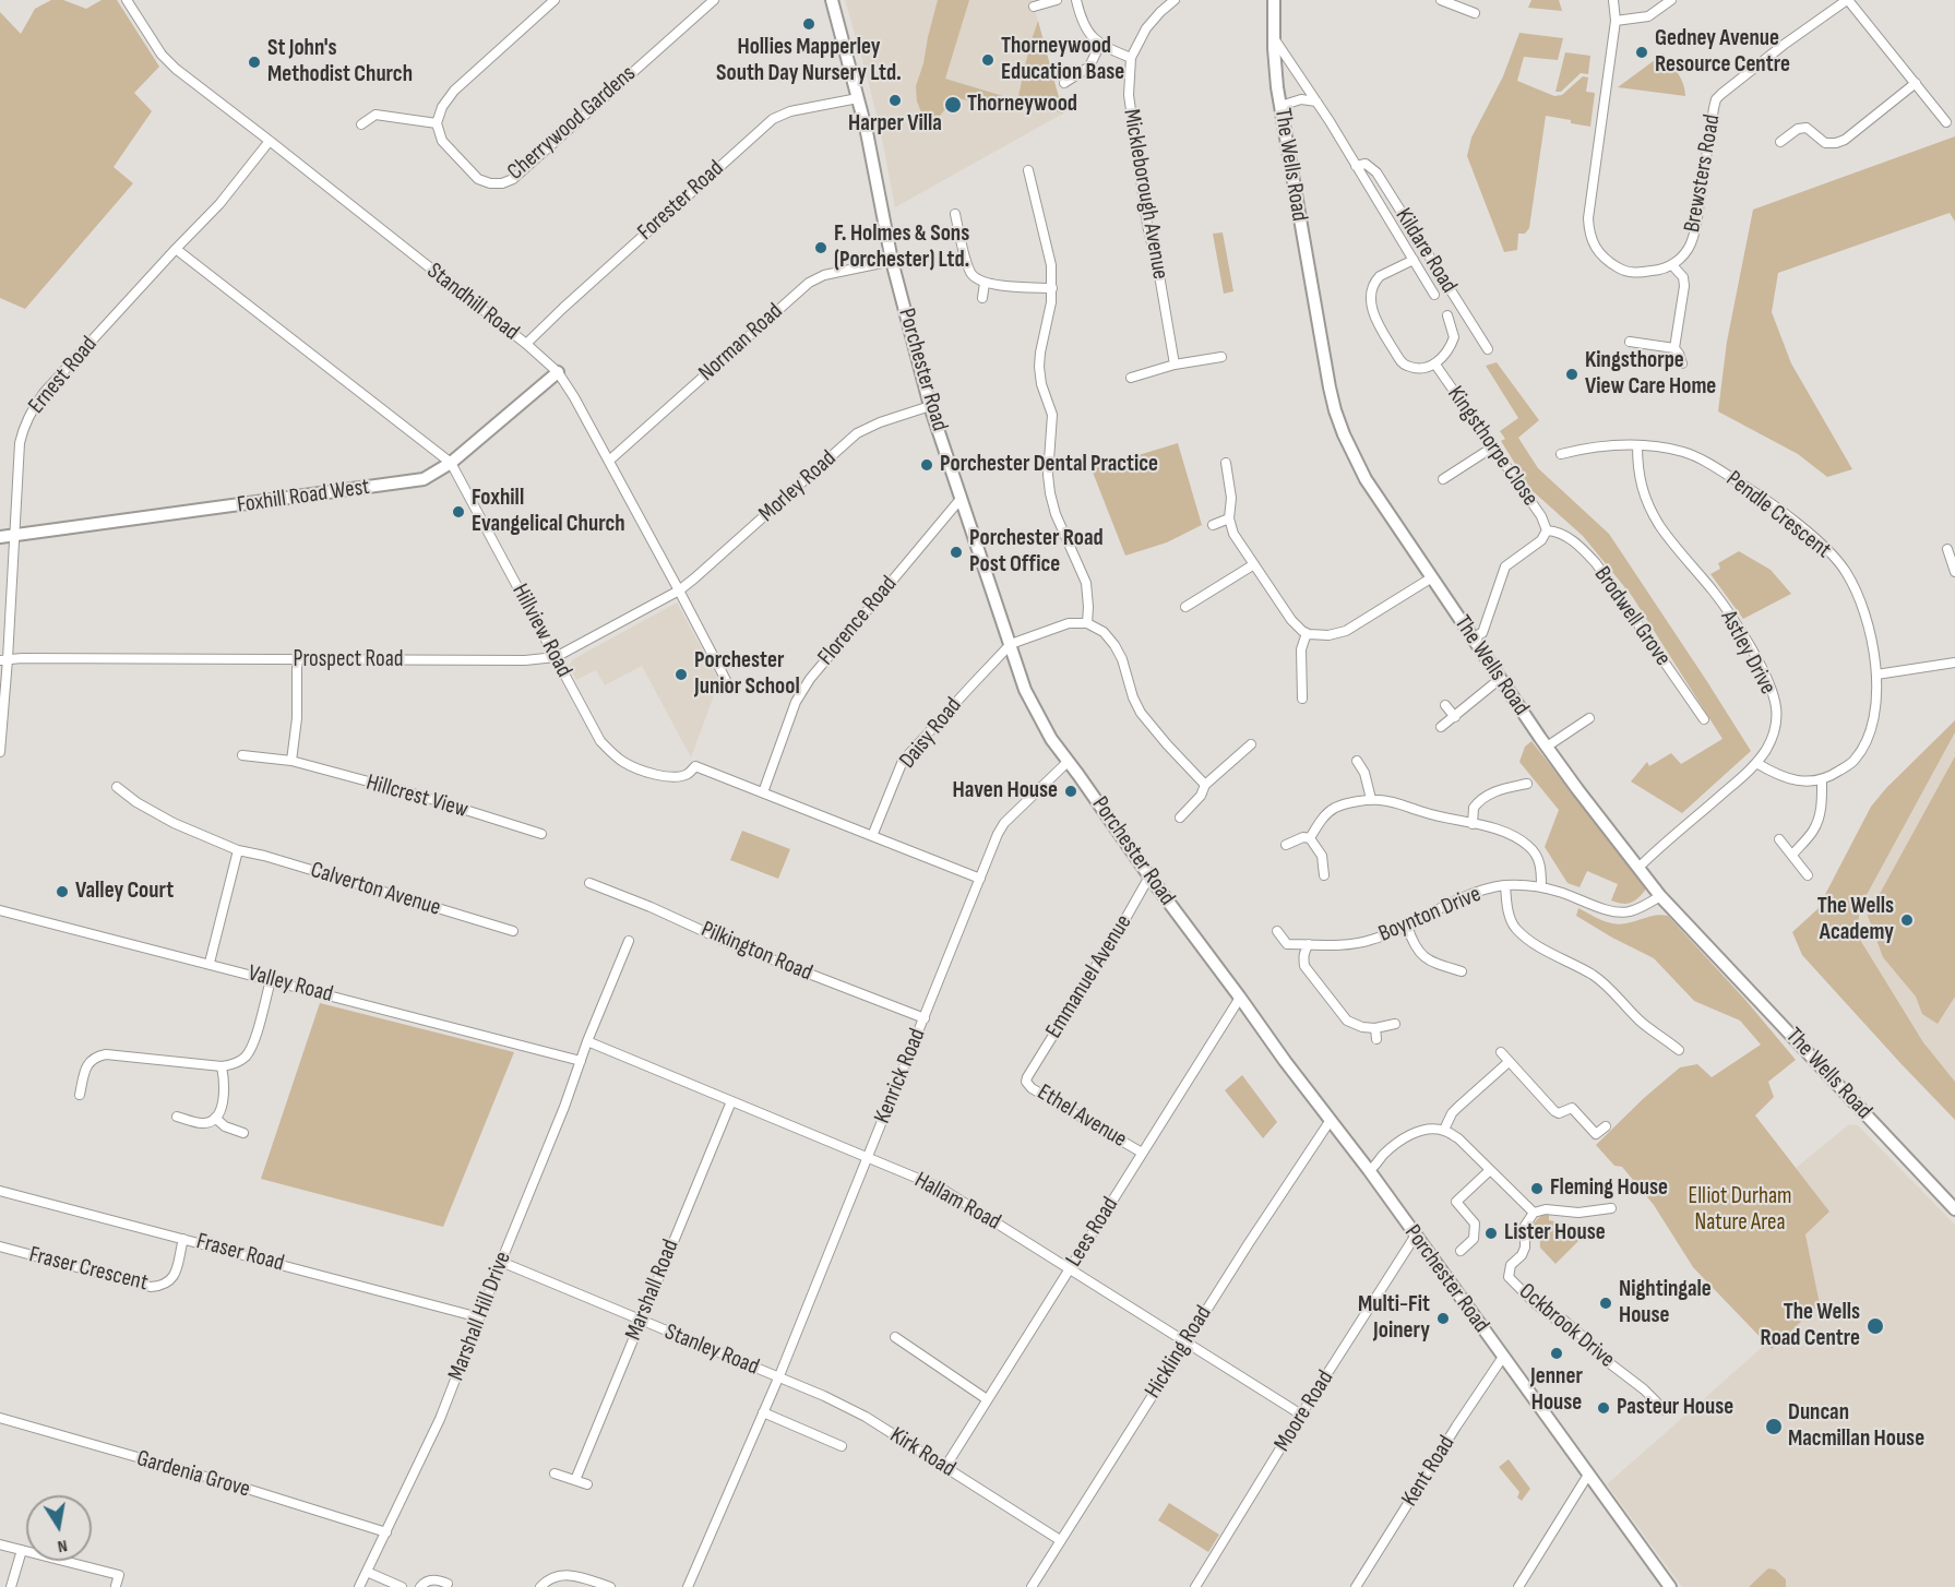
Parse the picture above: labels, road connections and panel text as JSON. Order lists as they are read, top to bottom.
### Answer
{
  "streets": {
    "street": [
      "Cherrywood Gardens",
      "The Wells Road",
      "Brewsters Road",
      "Mickleborough Avenue",
      "Forester Road",
      "Kildare Road",
      "Standhill Road",
      "Norman Road",
      "Porchester Road",
      "Ernest Road",
      "Kingsthorpe Close",
      "Morley Road",
      "Foxhill Road West",
      "Pendle Crescent",
      "Brodwell Grove",
      "Florence Road",
      "Hillview Road",
      "Astley Drive",
      "Prospect Road",
      "Daisy Road",
      "Hillcrest View",
      "Calverton Avenue",
      "Boynton Drive",
      "Pilkington Road",
      "Emmanuel Avenue",
      "Valley Road",
      "Kenrick Road",
      "Ethel Avenue",
      "Hallam Road",
      "Lees Road",
      "Fraser Road",
      "Fraser Crescent",
      "Marshall Road",
      "Marshall Hill Drive",
      "Ockbrook Drive",
      "Stanley Road",
      "Hickling Road",
      "Moore Road",
      "Kirk Road",
      "Kent Road",
      "Gardenia Grove"
    ]
  },
  "crossings": [
    ["The Wells Road", "Kildare Road"],
    ["The Wells Road", "Astley Drive"],
    ["The Wells Road", "Boynton Drive"],
    ["Forester Road", "Standhill Road"],
    ["Forester Road", "Porchester Road"],
    ["Kildare Road", "Kingsthorpe Close"],
    ["Standhill Road", "Norman Road"],
    ["Standhill Road", "Ernest Road"],
    ["Standhill Road", "Morley Road"],
    ["Standhill Road", "Foxhill Road West"],
    ["Standhill Road", "Prospect Road"],
    ["Norman Road", "Porchester Road"],
    ["Porchester Road", "Morley Road"],
    ["Porchester Road", "Florence Road"],
    ["Porchester Road", "Daisy Road"],
    ["Porchester Road", "Emmanuel Avenue"],
    ["Porchester Road", "Kenrick Road"],
    ["Porchester Road", "Lees Road"],
    ["Porchester Road", "Hickling Road"],
    ["Porchester Road", "Moore Road"],
    ["Porchester Road", "Kent Road"],
    ["Ernest Road", "Foxhill Road West"],
    ["Ernest Road", "Hillview Road"],
    ["Ernest Road", "Prospect Road"],
    ["Kingsthorpe Close", "Brodwell Grove"],
    ["Morley Road", "Prospect Road"],
    ["Foxhill Road West", "Hillview Road"],
    ["Pendle Crescent", "Astley Drive"],
    ["Florence Road", "Hillview Road"],
    ["Hillview Road", "Prospect Road"],
    ["Hillview Road", "Daisy Road"],
    ["Hillview Road", "Kenrick Road"],
    ["Pilkington Road", "Kenrick Road"],
    ["Emmanuel Avenue", "Ethel Avenue"],
    ["Valley Road", "Marshall Hill Drive"],
    ["Kenrick Road", "Hallam Road"],
    ["Kenrick Road", "Stanley Road"],
    ["Kenrick Road", "Kirk Road"],
    ["Ethel Avenue", "Lees Road"],
    ["Hallam Road", "Lees Road"],
    ["Hallam Road", "Marshall Road"],
    ["Hallam Road", "Marshall Hill Drive"],
    ["Hallam Road", "Hickling Road"],
    ["Hallam Road", "Moore Road"],
    ["Lees Road", "Kirk Road"],
    ["Fraser Road", "Fraser Crescent"],
    ["Fraser Road", "Marshall Hill Drive"],
    ["Marshall Road", "Stanley Road"],
    ["Marshall Hill Drive", "Stanley Road"],
    ["Marshall Hill Drive", "Gardenia Grove"],
    ["Stanley Road", "Kirk Road"],
    ["Hickling Road", "Kirk Road"]
  ],
  "parks": ["Elliot Durham Nature Area"],
  "places": [
    "Hollies Mapperley South Day Nursery Ltd.",
    "Gedney Avenue Resource Centre",
    "Thorneywood Education Base",
    "St John's Methodist Church",
    "Harper Villa",
    "Thorneywood",
    "F. Holmes & Sons (Porchester) Ltd.",
    "Kingsthorpe View Care Home",
    "Porchester Dental Practice",
    "Foxhill Evangelical Church",
    "Porchester Road Post Office",
    "Porchester Junior School",
    "Haven House",
    "Valley Court",
    "The Wells Academy",
    "Fleming House",
    "Lister House",
    "Nightingale House",
    "Multi-Fit Joinery",
    "The Wells Road Centre",
    "Jenner House",
    "Pasteur House",
    "Duncan Macmillan House"
  ],
  "north": "bottom"
}
